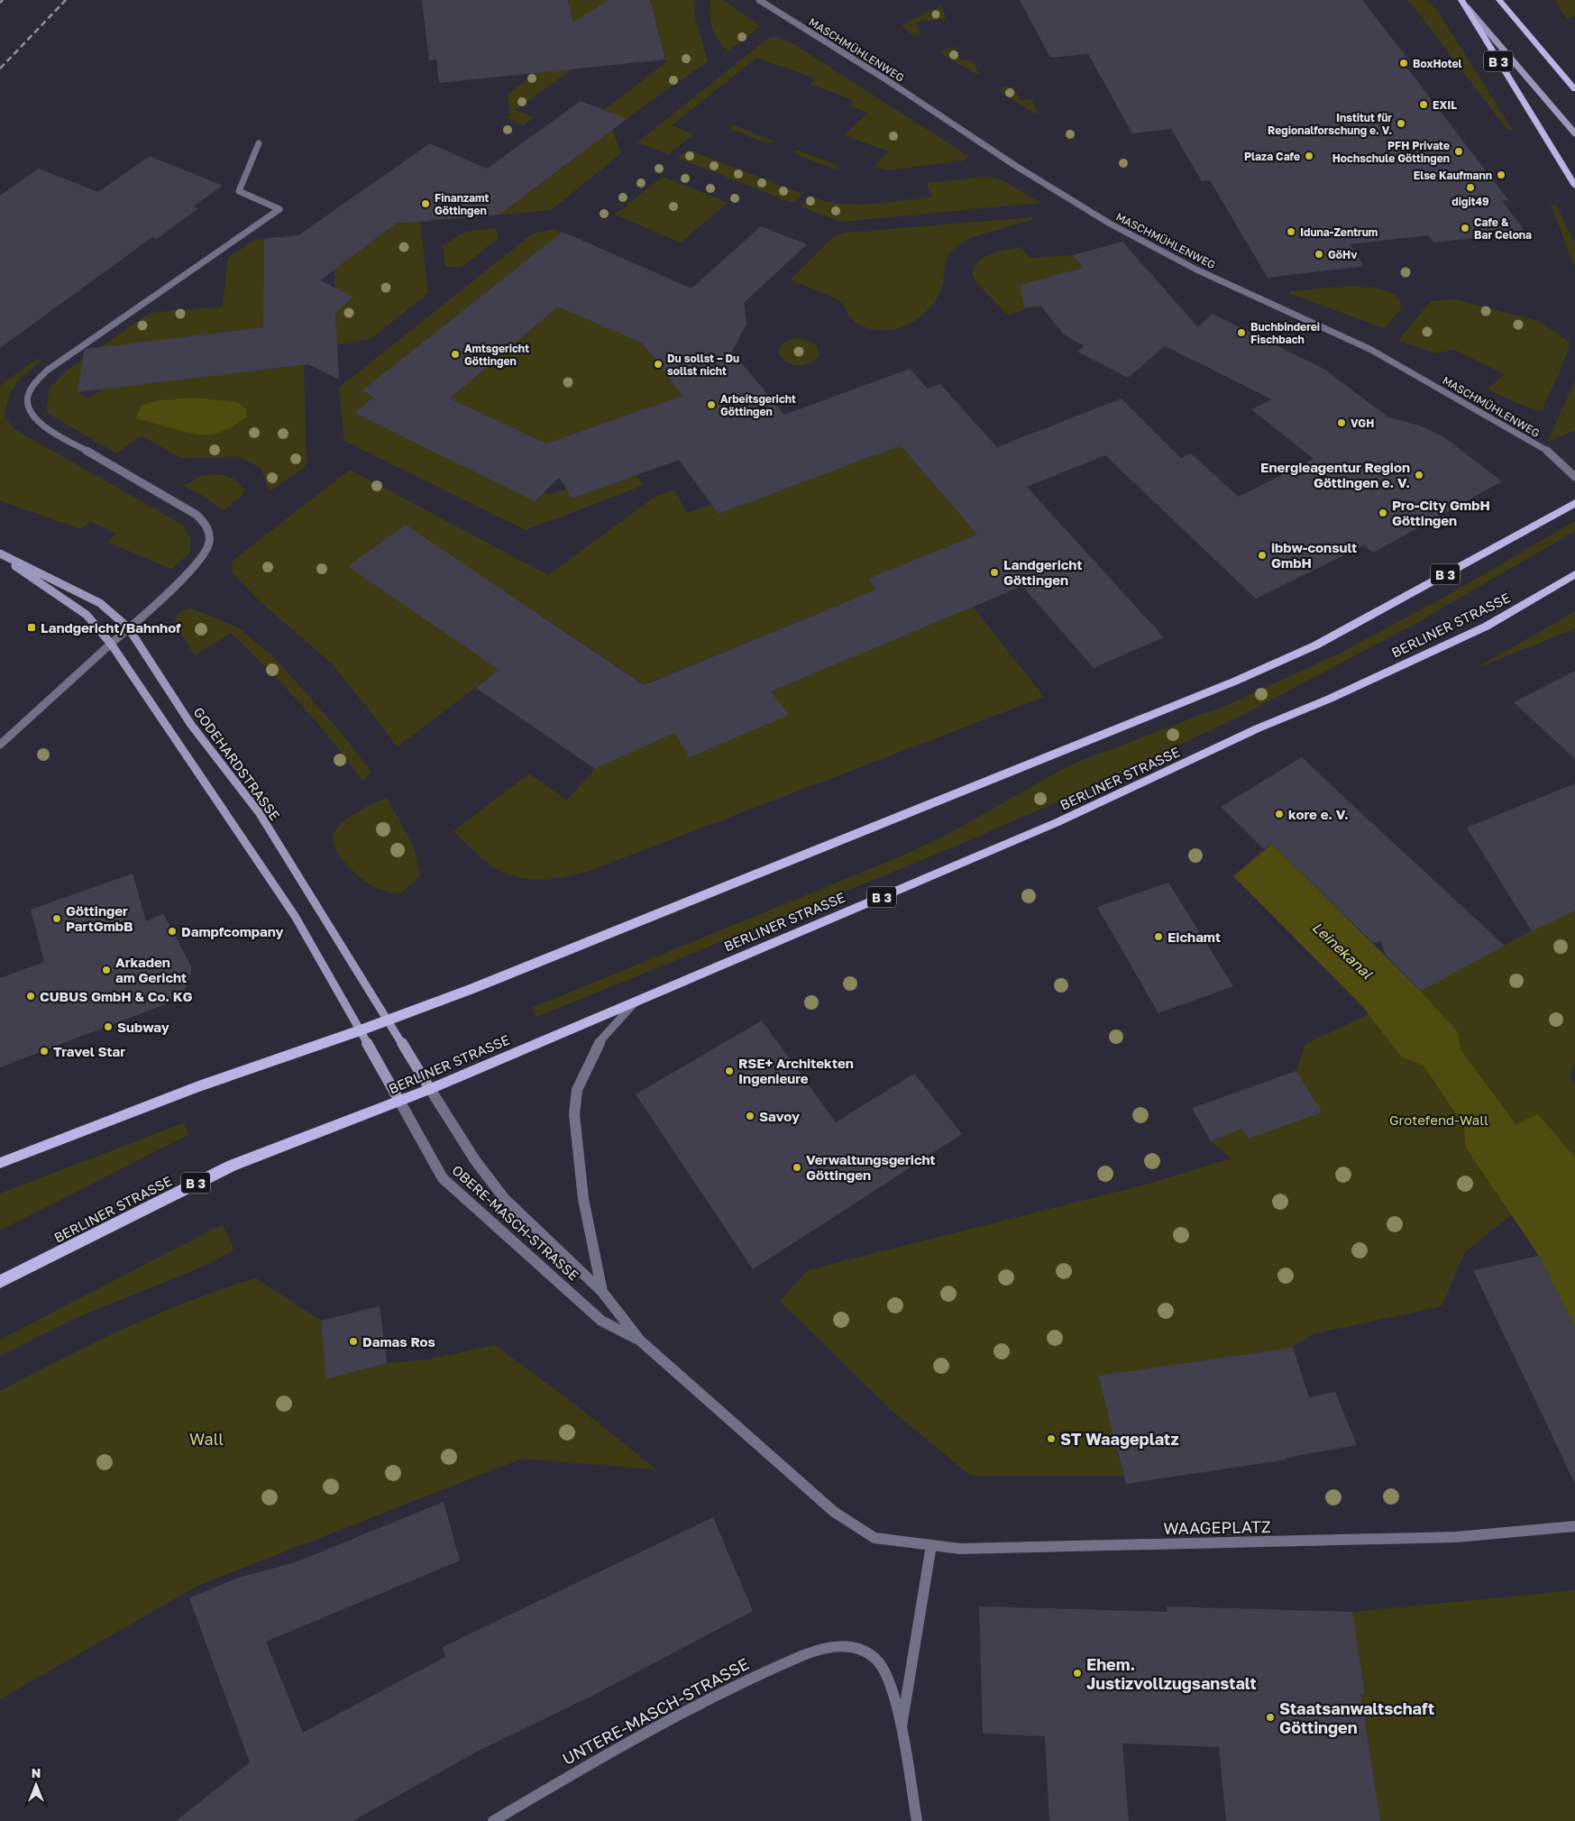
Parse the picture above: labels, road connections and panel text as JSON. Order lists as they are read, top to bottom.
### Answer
{
  "streets": {
    "main road": ["B 3", "BERLINER STRASSE"],
    "street": [
      "MASCHMÜHLENWEG",
      "GODEHARDSTRASSE",
      "OBERE-MASCH-STRASSE",
      "WAAGEPLATZ",
      "UNTERE-MASCH-STRASSE"
    ]
  },
  "crossings": [
    ["B 3", "GODEHARDSTRASSE"],
    ["BERLINER STRASSE", "GODEHARDSTRASSE"],
    ["BERLINER STRASSE", "OBERE-MASCH-STRASSE"],
    ["GODEHARDSTRASSE", "OBERE-MASCH-STRASSE"],
    ["OBERE-MASCH-STRASSE", "WAAGEPLATZ"]
  ],
  "water": ["Leinekanal"],
  "parks": ["Grotefend-Wall", "Wall"],
  "places": {
    "other": [
      "BoxHotel",
      "EXIL",
      "Institut für Regionalforschung e. V.",
      "PFH Private Hochschule Göttingen",
      "Plaza Cafe",
      "Else Kaufmann",
      "digit49",
      "Finanzamt Göttingen",
      "Cafe & Bar Celona",
      "Iduna-Zentrum",
      "GöHv",
      "Buchbinderei Fischbach",
      "Amtsgericht Göttingen",
      "Du sollst – Du sollst nicht",
      "Arbeitsgericht Göttingen",
      "VGH",
      "Energieagentur Region Göttingen e. V.",
      "Pro-City GmbH Göttingen",
      "ibbw-consult GmbH",
      "Landgericht Göttingen",
      "kore e. V.",
      "Göttinger PartGmbB",
      "Dampfcompany",
      "Eichamt",
      "Arkaden am Gericht",
      "CUBUS GmbH & Co. KG",
      "Subway",
      "Travel Star",
      "RSE+ Architekten Ingenieure",
      "Savoy",
      "Verwaltungsgericht Göttingen",
      "Damas Ros",
      "ST Waageplatz",
      "Ehem. Justizvollzugsanstalt",
      "Staatsanwaltschaft Göttingen"
    ],
    "transit": ["Landgericht/Bahnhof"]
  },
  "north": "top"
}
